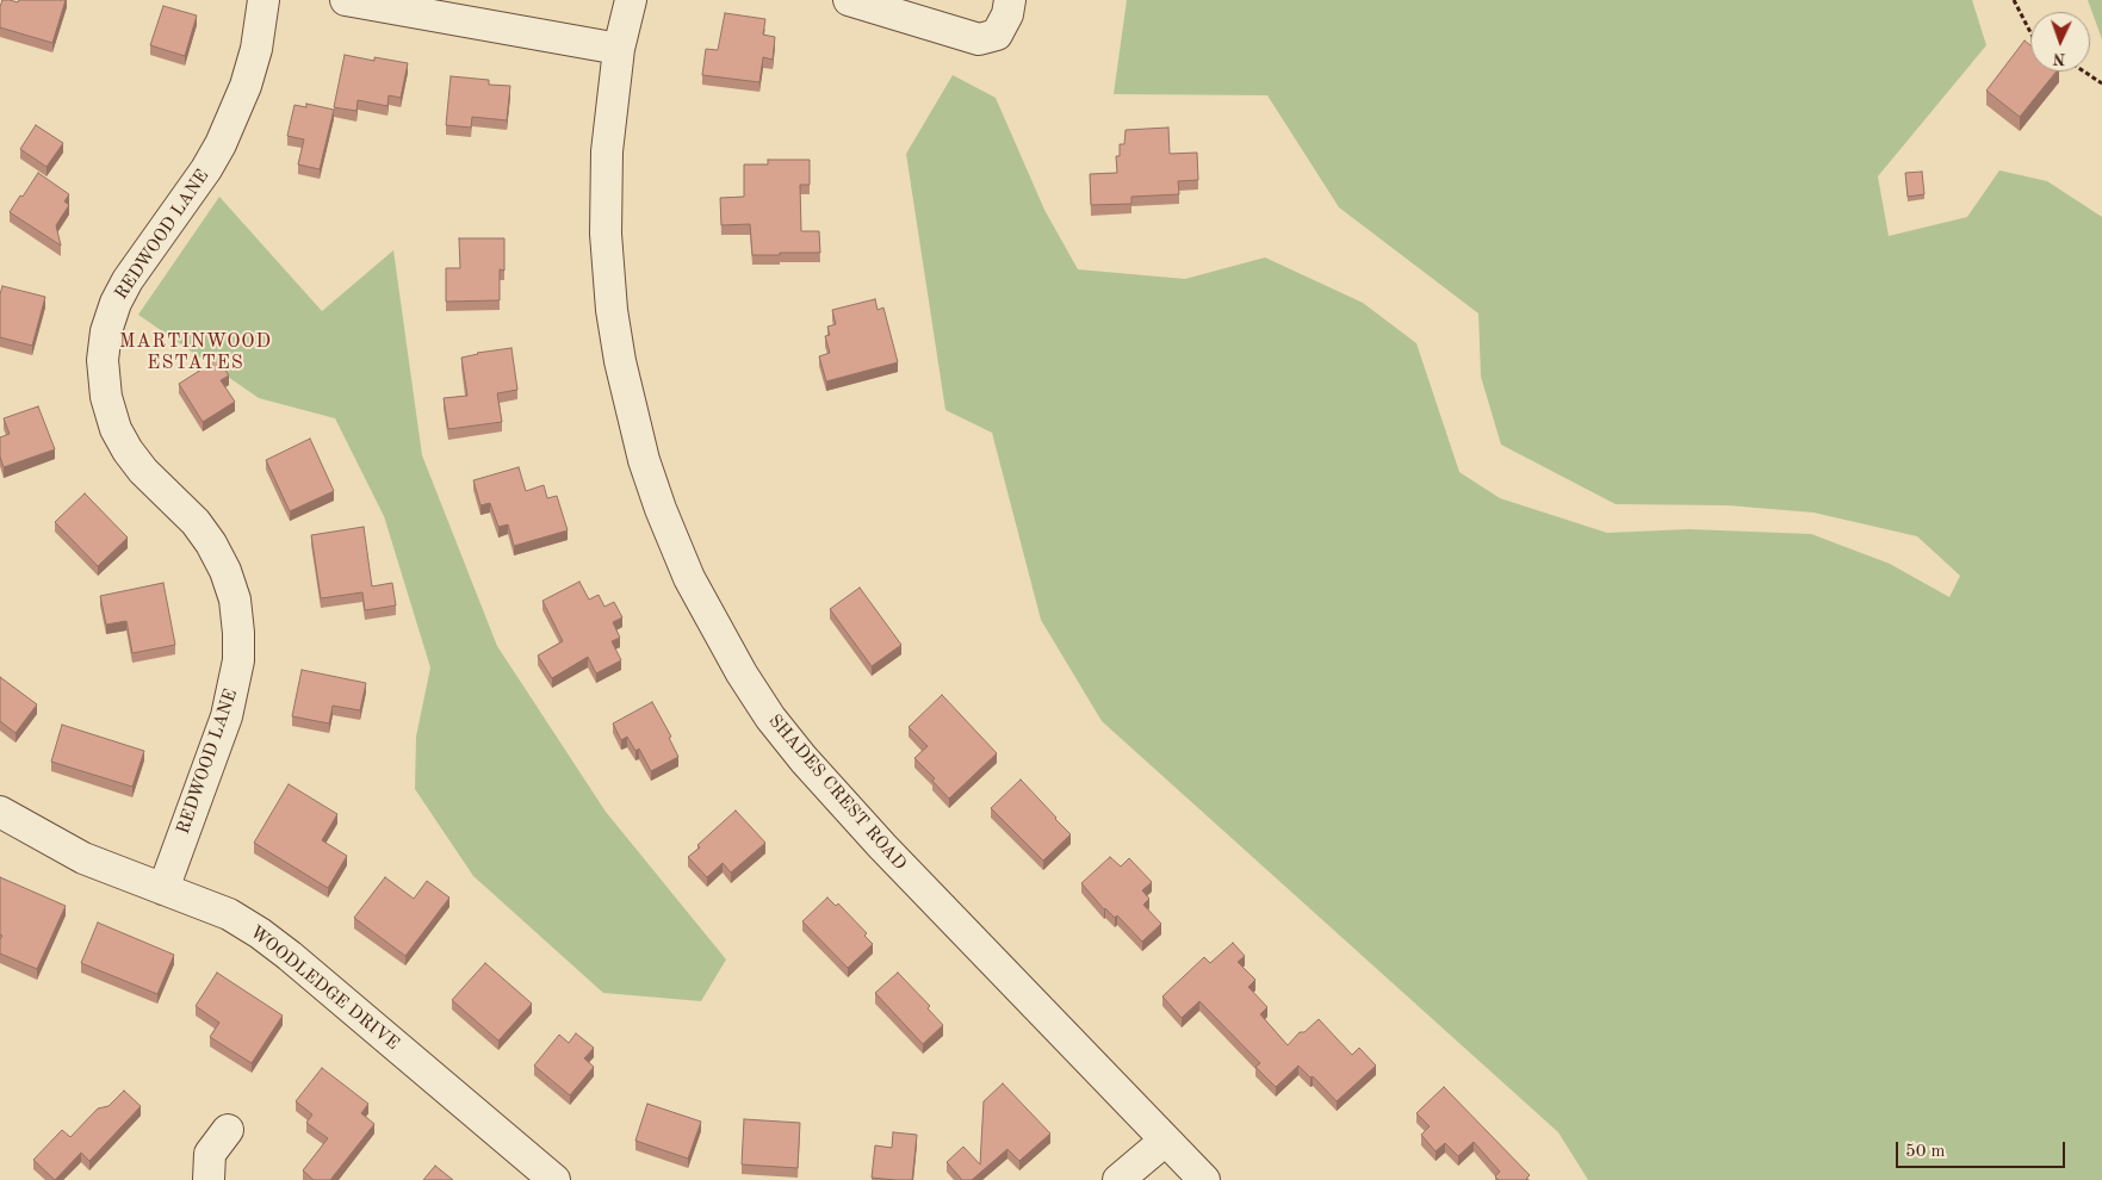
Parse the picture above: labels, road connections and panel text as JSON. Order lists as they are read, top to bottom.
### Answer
{
  "streets": {
    "street": ["REDWOOD LANE", "SHADES CREST ROAD", "WOODLEDGE DRIVE"]
  },
  "crossings": [
    ["REDWOOD LANE", "WOODLEDGE DRIVE"]
  ],
  "districts": ["MARTINWOOD ESTATES"],
  "scale_bar": "50 m",
  "north": "bottom"
}
